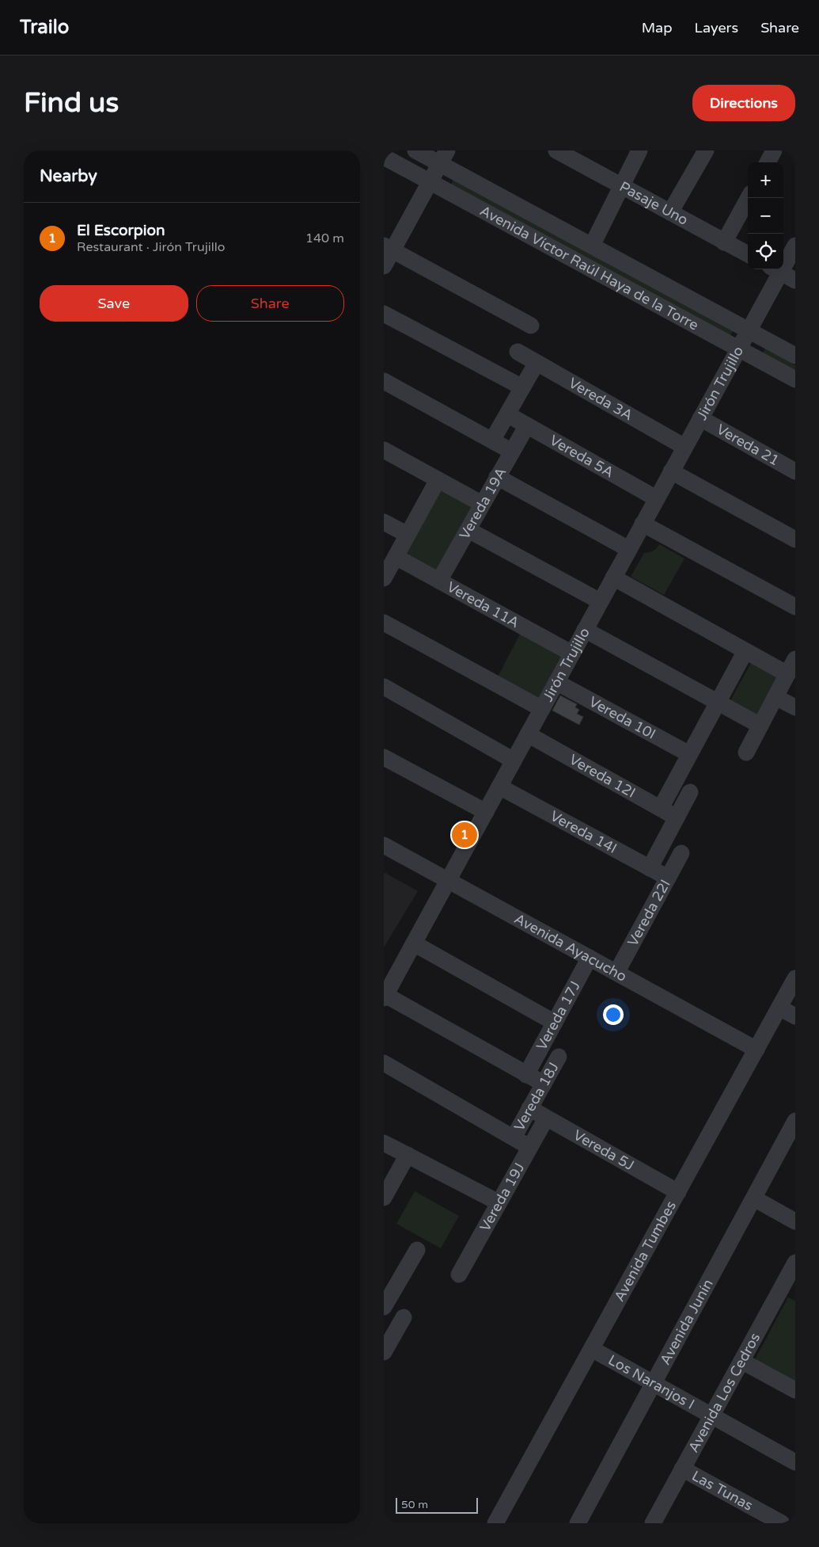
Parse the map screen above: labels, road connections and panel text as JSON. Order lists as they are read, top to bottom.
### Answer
{
  "streets": {
    "street": [
      "Pasaje Uno",
      "Avenida Víctor Raúl Haya de la Torre",
      "Jirón Trujillo",
      "Vereda 3A",
      "Vereda 21",
      "Vereda 5A",
      "Vereda 19A",
      "Vereda 11A",
      "Vereda 10I",
      "Vereda 12I",
      "Vereda 14I",
      "Vereda 22I",
      "Avenida Ayacucho",
      "Vereda 17J",
      "Vereda 18J",
      "Vereda 5J",
      "Vereda 19J",
      "Avenida Tumbes",
      "Avenida Junín",
      "Los Naranjos I",
      "Avenida Los Cedros",
      "Las Tunas"
    ]
  },
  "crossings": [
    ["Avenida Víctor Raúl Haya de la Torre", "Jirón Trujillo"],
    ["Jirón Trujillo", "Vereda 3A"],
    ["Jirón Trujillo", "Vereda 21"],
    ["Jirón Trujillo", "Vereda 5A"],
    ["Jirón Trujillo", "Vereda 11A"],
    ["Jirón Trujillo", "Vereda 10I"],
    ["Jirón Trujillo", "Vereda 12I"],
    ["Jirón Trujillo", "Vereda 14I"],
    ["Jirón Trujillo", "Avenida Ayacucho"],
    ["Vereda 5A", "Vereda 19A"],
    ["Vereda 19A", "Vereda 11A"],
    ["Vereda 14I", "Vereda 22I"],
    ["Vereda 22I", "Avenida Ayacucho"],
    ["Avenida Ayacucho", "Vereda 17J"],
    ["Avenida Ayacucho", "Avenida Tumbes"],
    ["Vereda 18J", "Vereda 5J"],
    ["Vereda 5J", "Vereda 19J"],
    ["Vereda 5J", "Avenida Tumbes"],
    ["Avenida Tumbes", "Los Naranjos I"],
    ["Avenida Junín", "Los Naranjos I"],
    ["Los Naranjos I", "Avenida Los Cedros"],
    ["Avenida Los Cedros", "Las Tunas"]
  ],
  "scale_bar": "50 m",
  "page": {
    "header": "Trailo",
    "nav": ["Map", "Layers", "Share"],
    "buttons": [
      "Directions",
      ["Save", "Share"]
    ],
    "title": "Find us",
    "heading": "Nearby",
    "map_buttons": ["+", "−"],
    "list": [
      {
        "mark": "1",
        "name": "El Escorpion",
        "note": "Restaurant · Jirón Trujillo",
        "value": "140 m"
      }
    ],
    "pins": "1",
    "scale": "50 m"
  }
}
